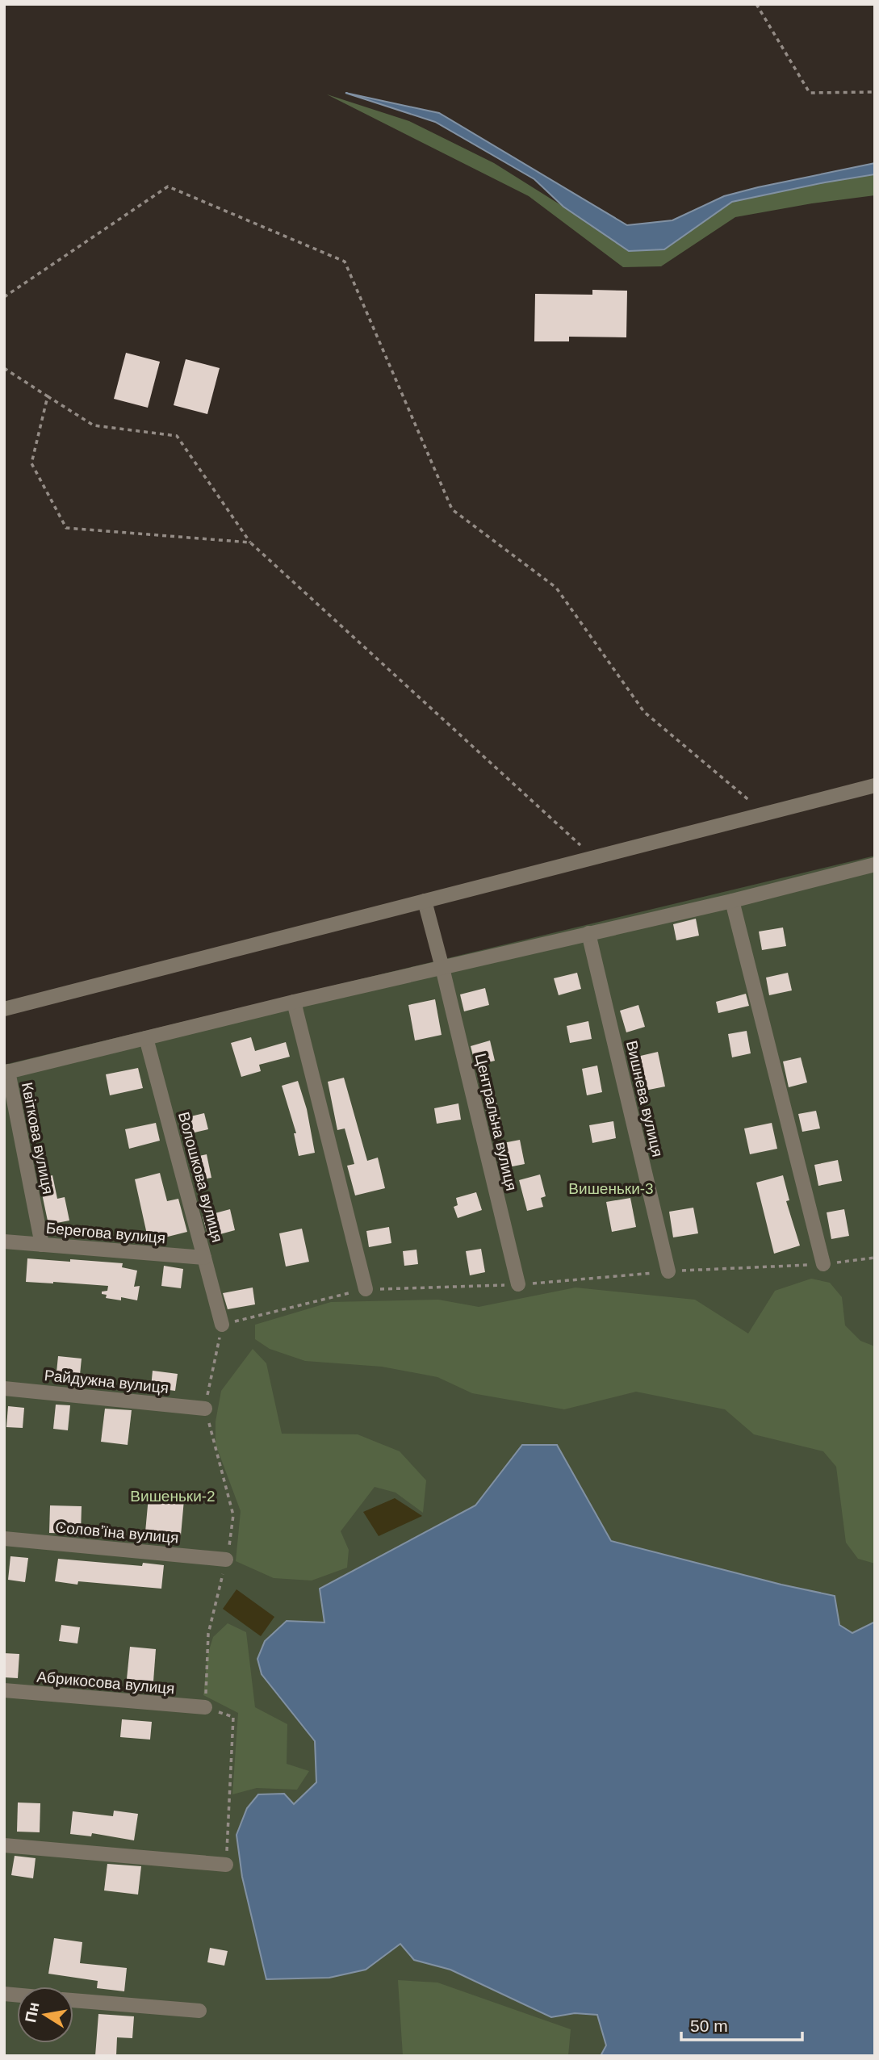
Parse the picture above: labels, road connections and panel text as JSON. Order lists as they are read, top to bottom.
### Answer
{
  "streets": {
    "street": [
      "Вишнева вулиця",
      "Центральна вулиця",
      "Квіткова вулиця",
      "Волошкова вулиця",
      "Берегова вулиця",
      "Райдужна вулиця",
      "Соловʼїна вулиця",
      "Абрикосова вулиця"
    ]
  },
  "crossings": [
    ["Квіткова вулиця", "Берегова вулиця"],
    ["Волошкова вулиця", "Берегова вулиця"]
  ],
  "parks": ["Вишеньки-3", "Вишеньки-2"],
  "scale_bar": "50 m",
  "north": "left"
}
